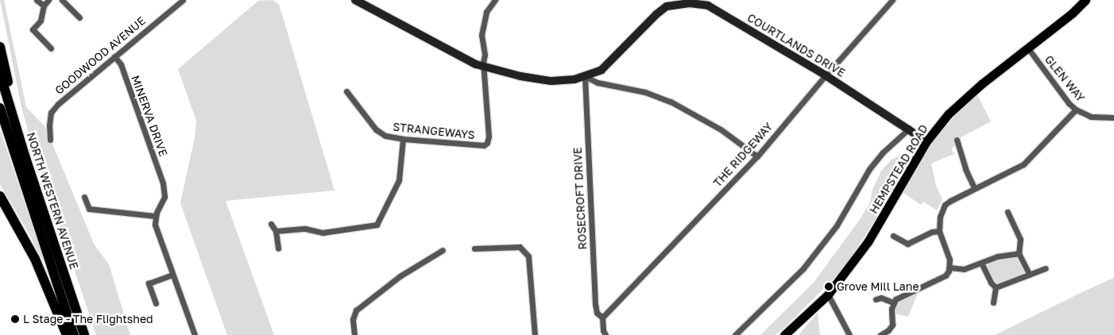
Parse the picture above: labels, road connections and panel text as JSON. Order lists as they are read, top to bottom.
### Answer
{
  "streets": {
    "highway": ["NORTH WESTERN AVENUE"],
    "main road": ["HEMPSTEAD ROAD"],
    "street": [
      "COURTLANDS DRIVE",
      "GOODWOOD AVENUE",
      "GLEN WAY",
      "MINERVA DRIVE",
      "STRANGEWAYS",
      "THE RIDGEWAY",
      "ROSECROFT DRIVE"
    ]
  },
  "crossings": [
    ["COURTLANDS DRIVE", "STRANGEWAYS"],
    ["COURTLANDS DRIVE", "THE RIDGEWAY"],
    ["COURTLANDS DRIVE", "HEMPSTEAD ROAD"],
    ["COURTLANDS DRIVE", "ROSECROFT DRIVE"],
    ["GOODWOOD AVENUE", "MINERVA DRIVE"],
    ["GLEN WAY", "HEMPSTEAD ROAD"],
    ["THE RIDGEWAY", "ROSECROFT DRIVE"]
  ],
  "places": ["Grove Mill Lane", "L Stage - The Flightshed"]
}
